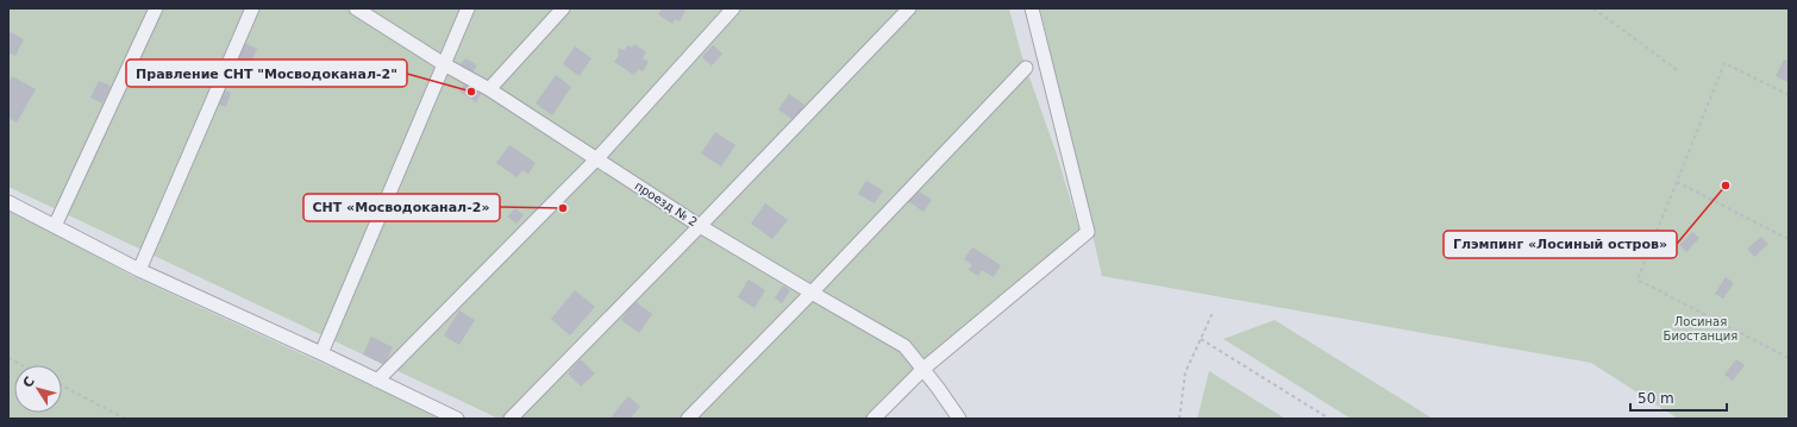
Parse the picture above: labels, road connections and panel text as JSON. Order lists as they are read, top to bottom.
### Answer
{
  "streets": {
    "street": ["проезд № 2"]
  },
  "parks": ["Лосиная Биостанция"],
  "places": ["Правление СНТ \"Мосводоканал-2\"", "Глэмпинг «Лосиный остров»", "СНТ «Мосводоканал-2»"],
  "scale_bar": "50 m",
  "north": "top left"
}
